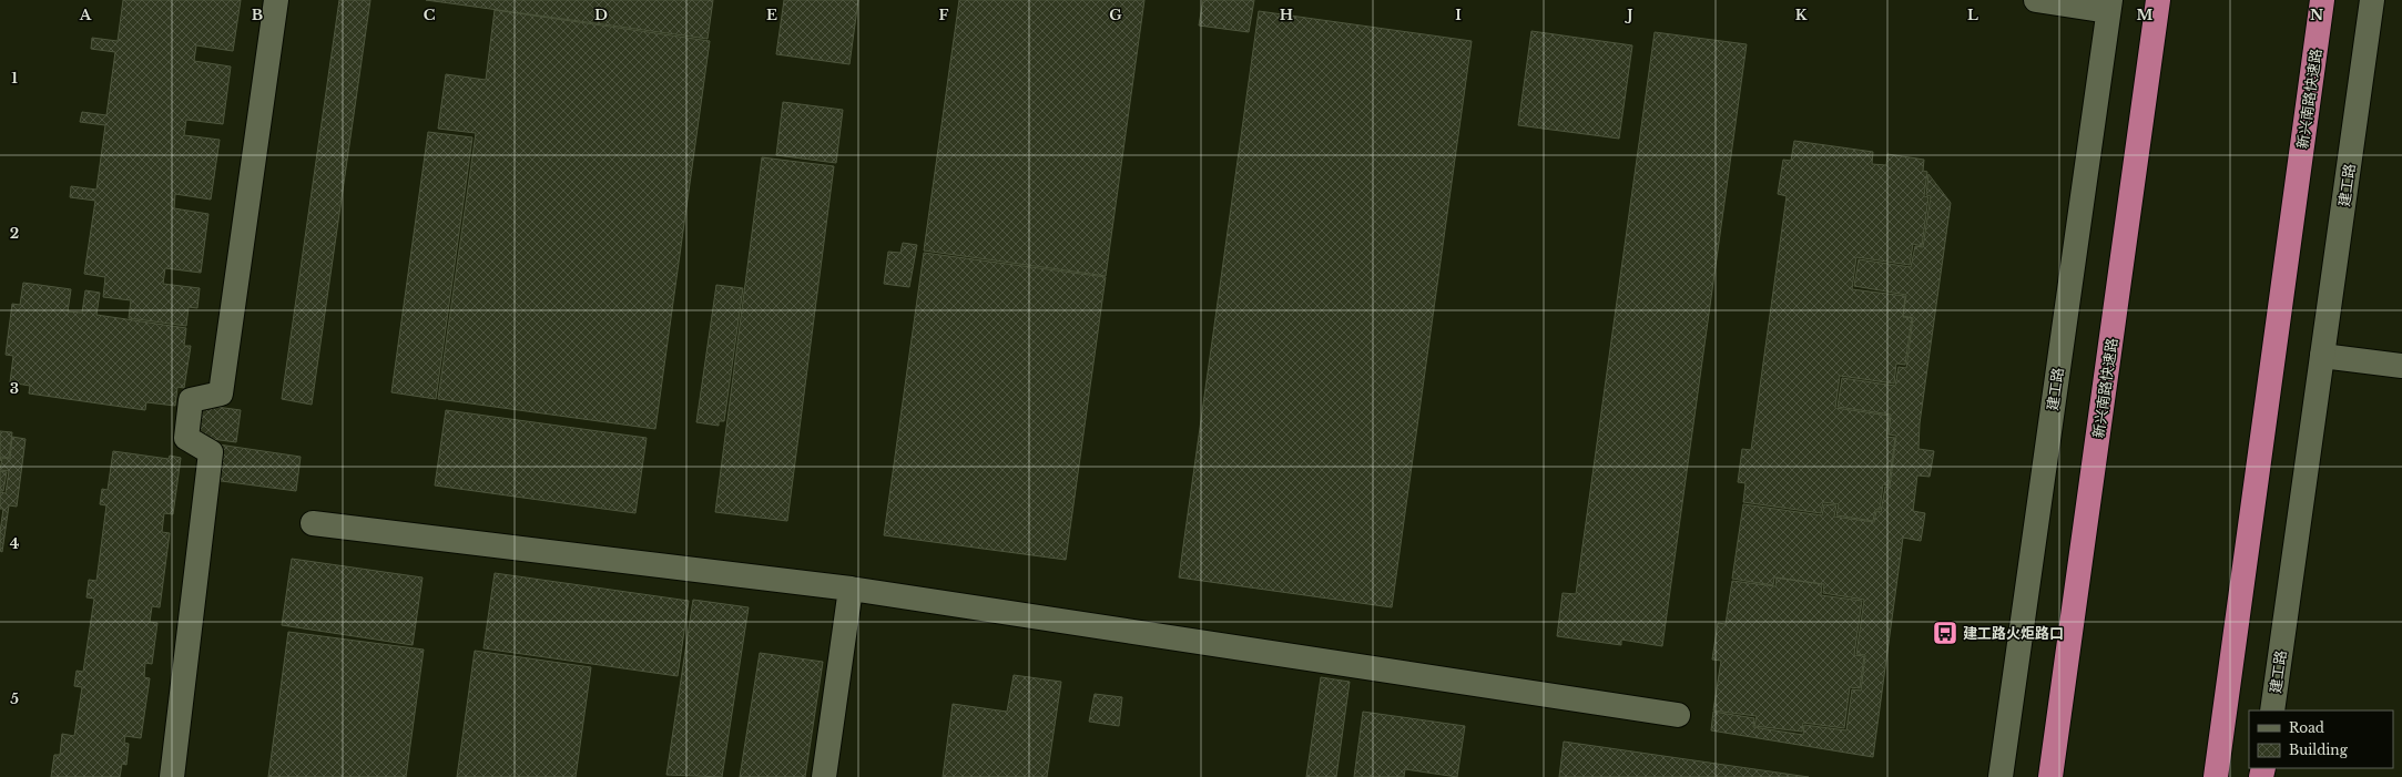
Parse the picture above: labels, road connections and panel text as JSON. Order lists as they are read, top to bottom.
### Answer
{
  "streets": {
    "highway": ["新兴南路快速路"],
    "street": ["建工路"]
  },
  "places": {
    "bus stop": ["建工路火炬路口"]
  },
  "legend": ["Road", "Building"],
  "grid": {
    "columns": [
      "A",
      "B",
      "C",
      "D",
      "E",
      "F",
      "G",
      "H",
      "I",
      "J",
      "K",
      "L",
      "M",
      "N"
    ],
    "rows": [
      "1",
      "2",
      "3",
      "4",
      "5"
    ]
  }
}
